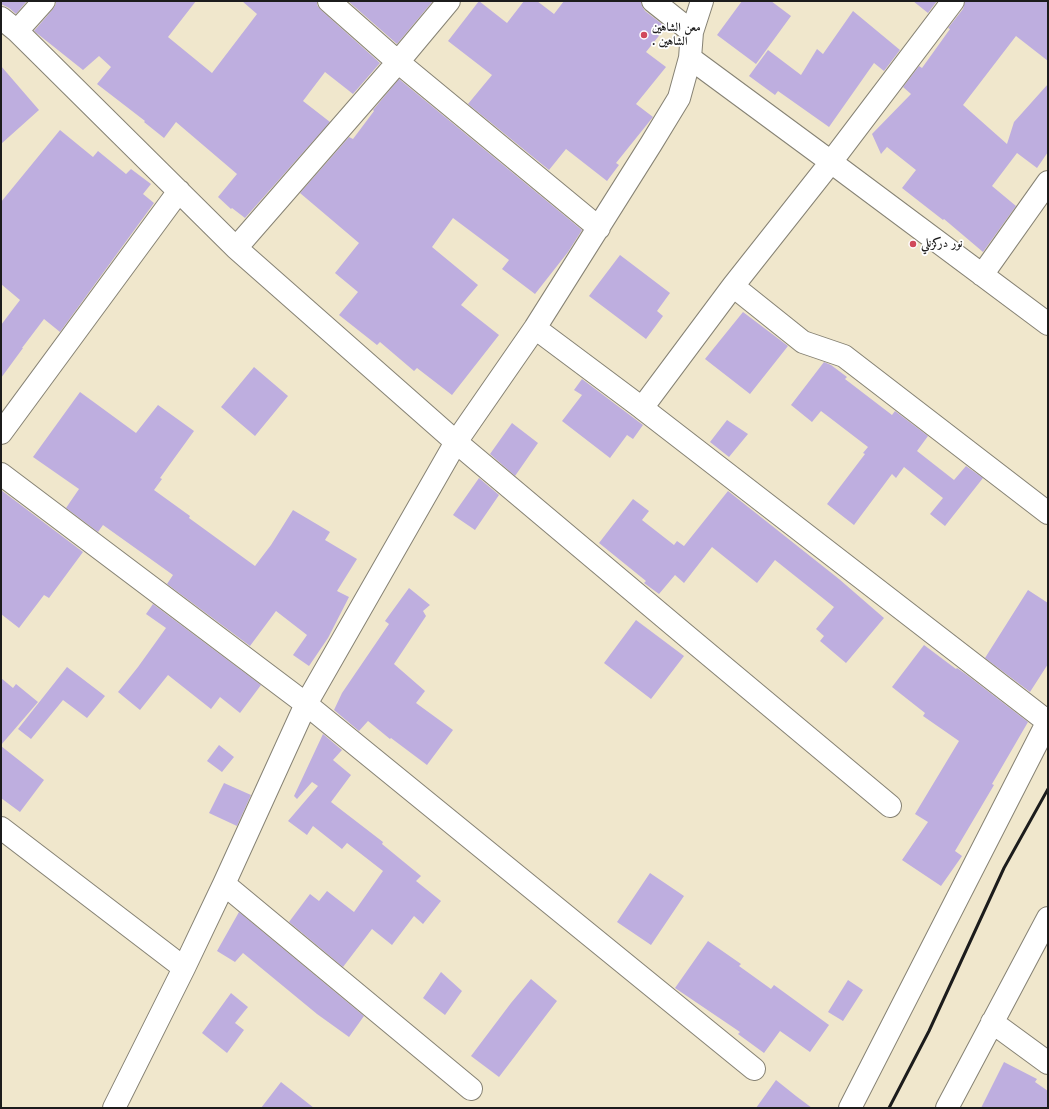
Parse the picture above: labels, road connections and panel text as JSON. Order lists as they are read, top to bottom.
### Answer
{
  "places": ["معن الشاهين . الشاهين", "نور دركزنلي"]
}
